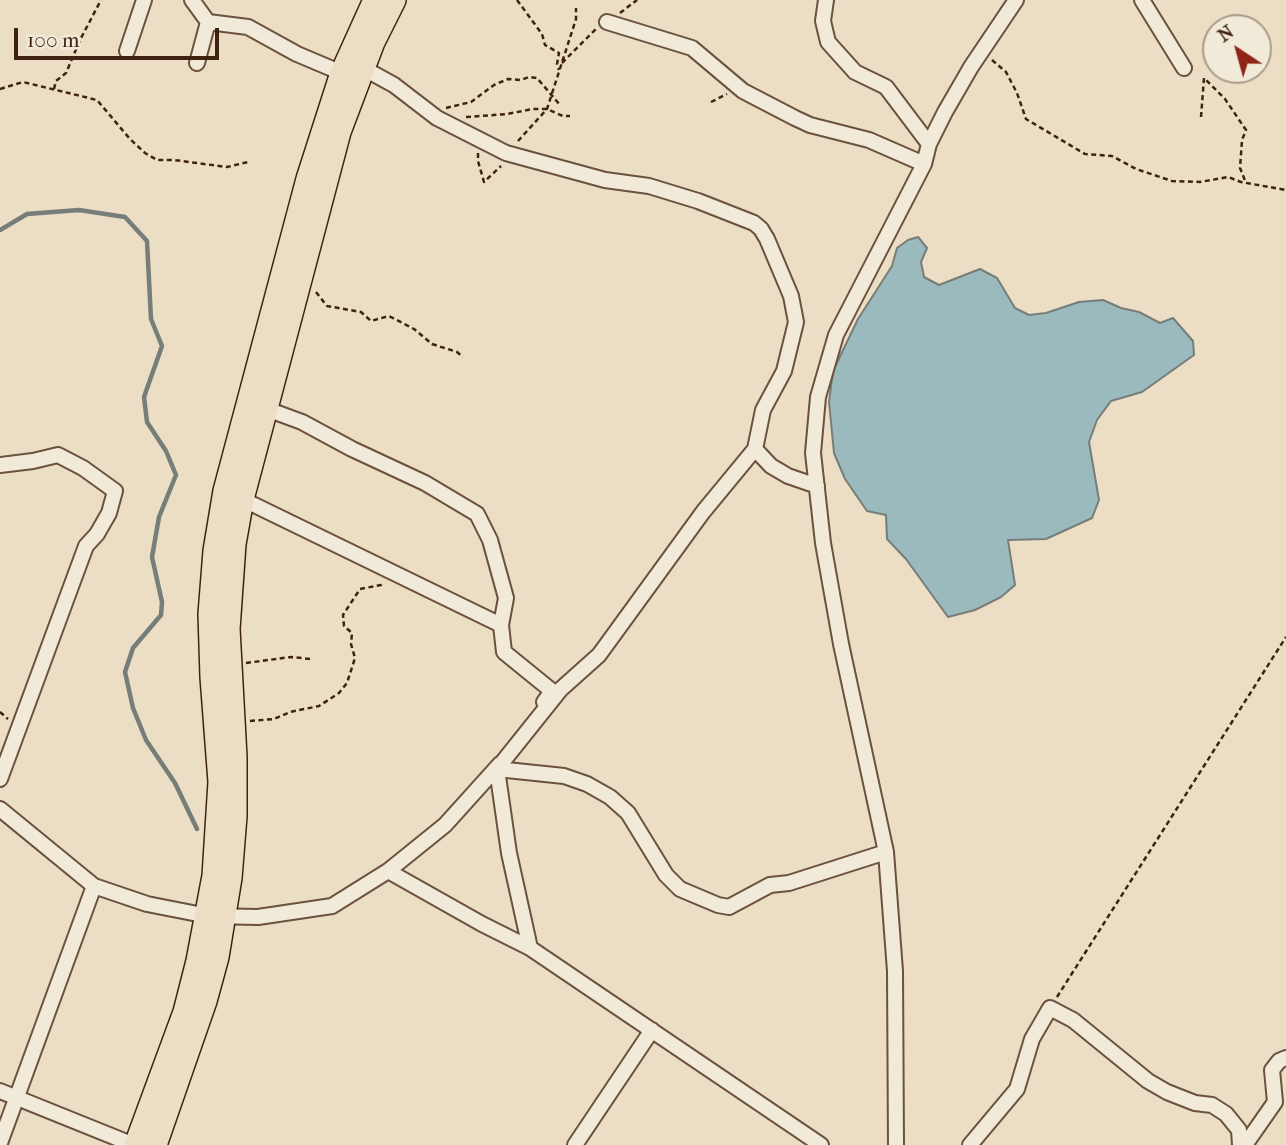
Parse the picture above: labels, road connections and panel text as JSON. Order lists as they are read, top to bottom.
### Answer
{
  "scale_bar": "100 m",
  "north": "top left"
}
